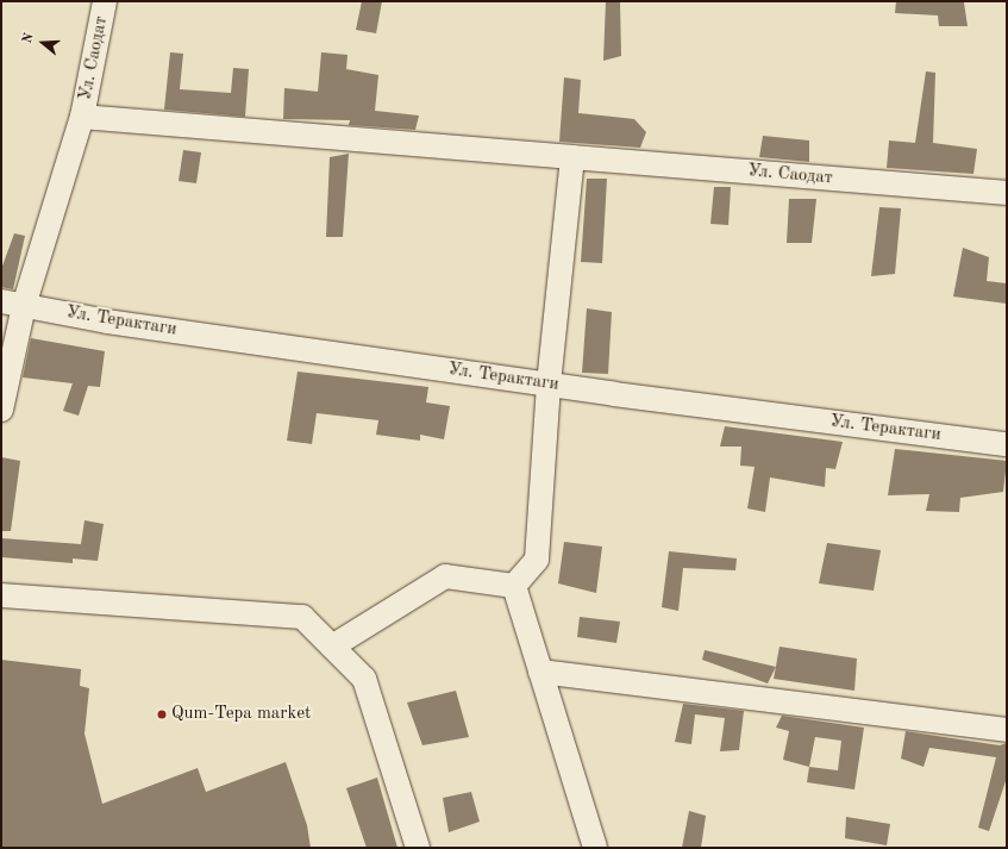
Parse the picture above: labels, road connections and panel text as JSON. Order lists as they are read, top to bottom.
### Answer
{
  "streets": {
    "street": ["Ул. Саодат", "Ул. Терактаги"]
  },
  "crossings": [
    ["Ул. Саодат", "Ул. Терактаги"]
  ],
  "places": ["Qum-Tepa market"],
  "north": "left"
}
